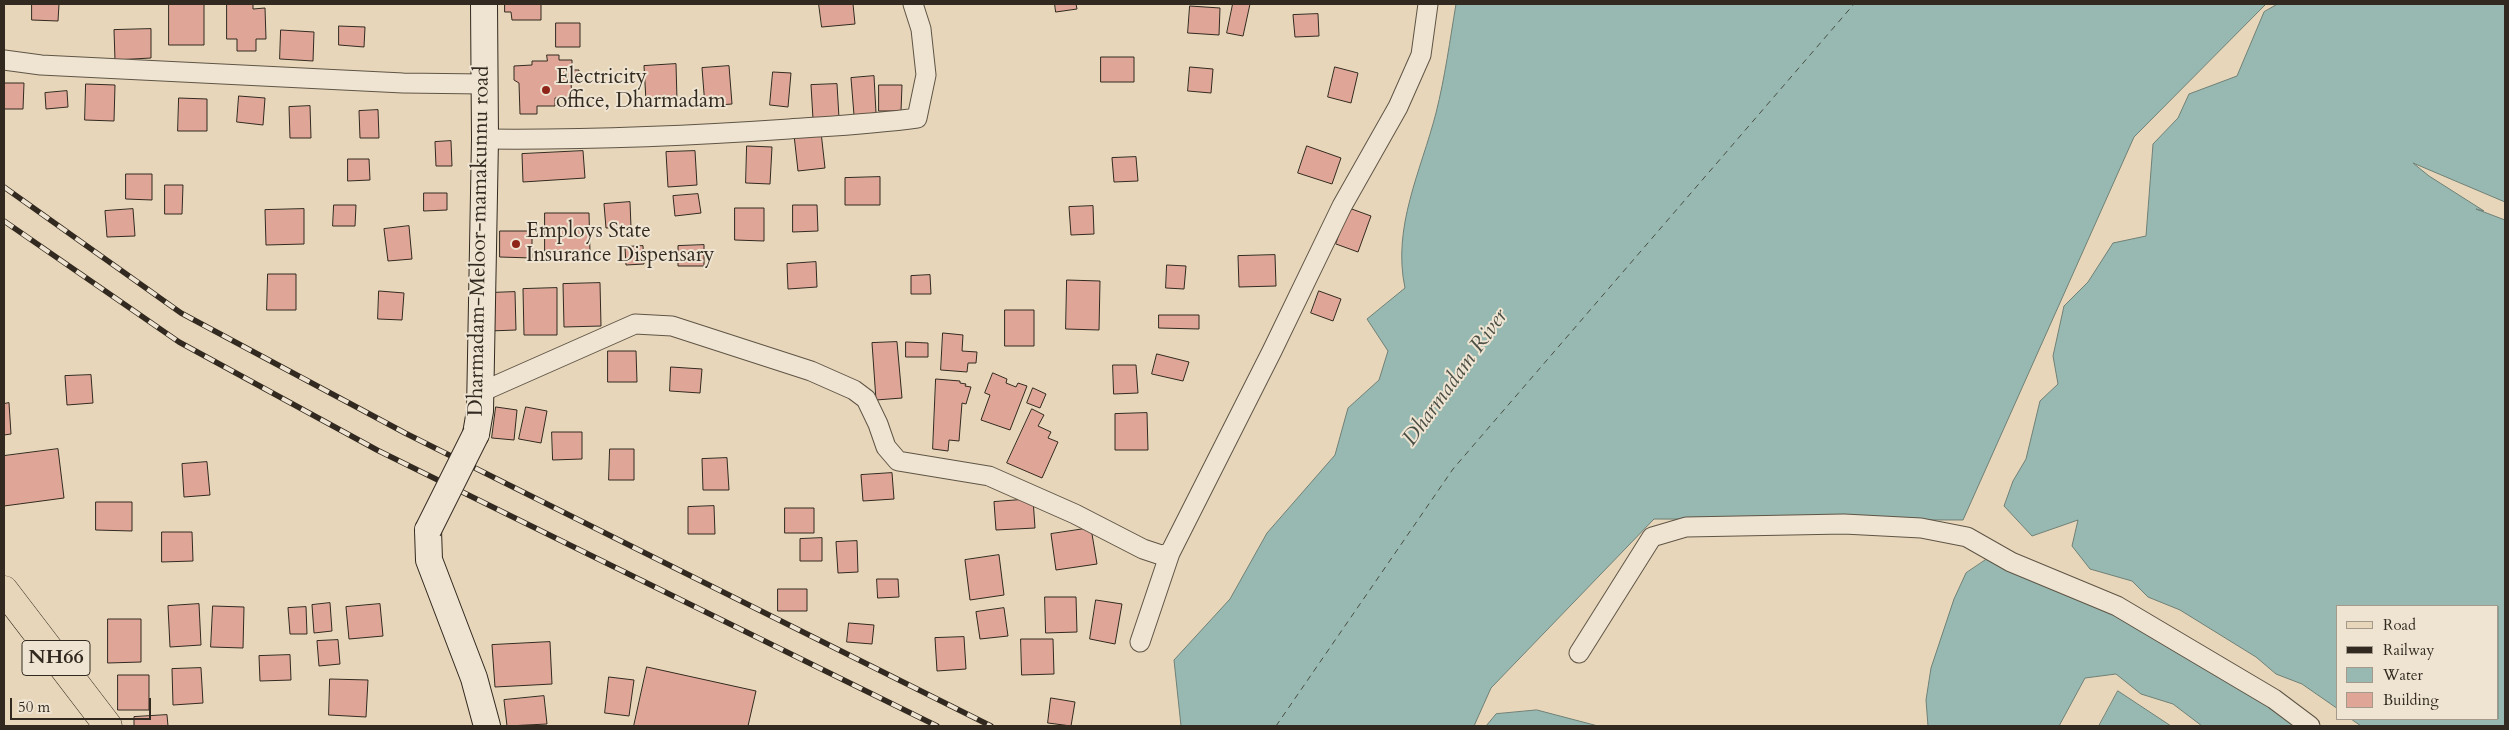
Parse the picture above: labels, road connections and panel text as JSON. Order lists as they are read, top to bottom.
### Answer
{
  "streets": {
    "main road": ["Dharmadam-Meloor-mamakunnu road", "NH66"]
  },
  "water": ["Dharmadam River"],
  "places": ["Electricity office, Dharmadam", "Employs State Insurance Dispensary"],
  "legend": [
    "Road",
    "Railway",
    "Water",
    "Building"
  ],
  "scale_bar": "50 m"
}
